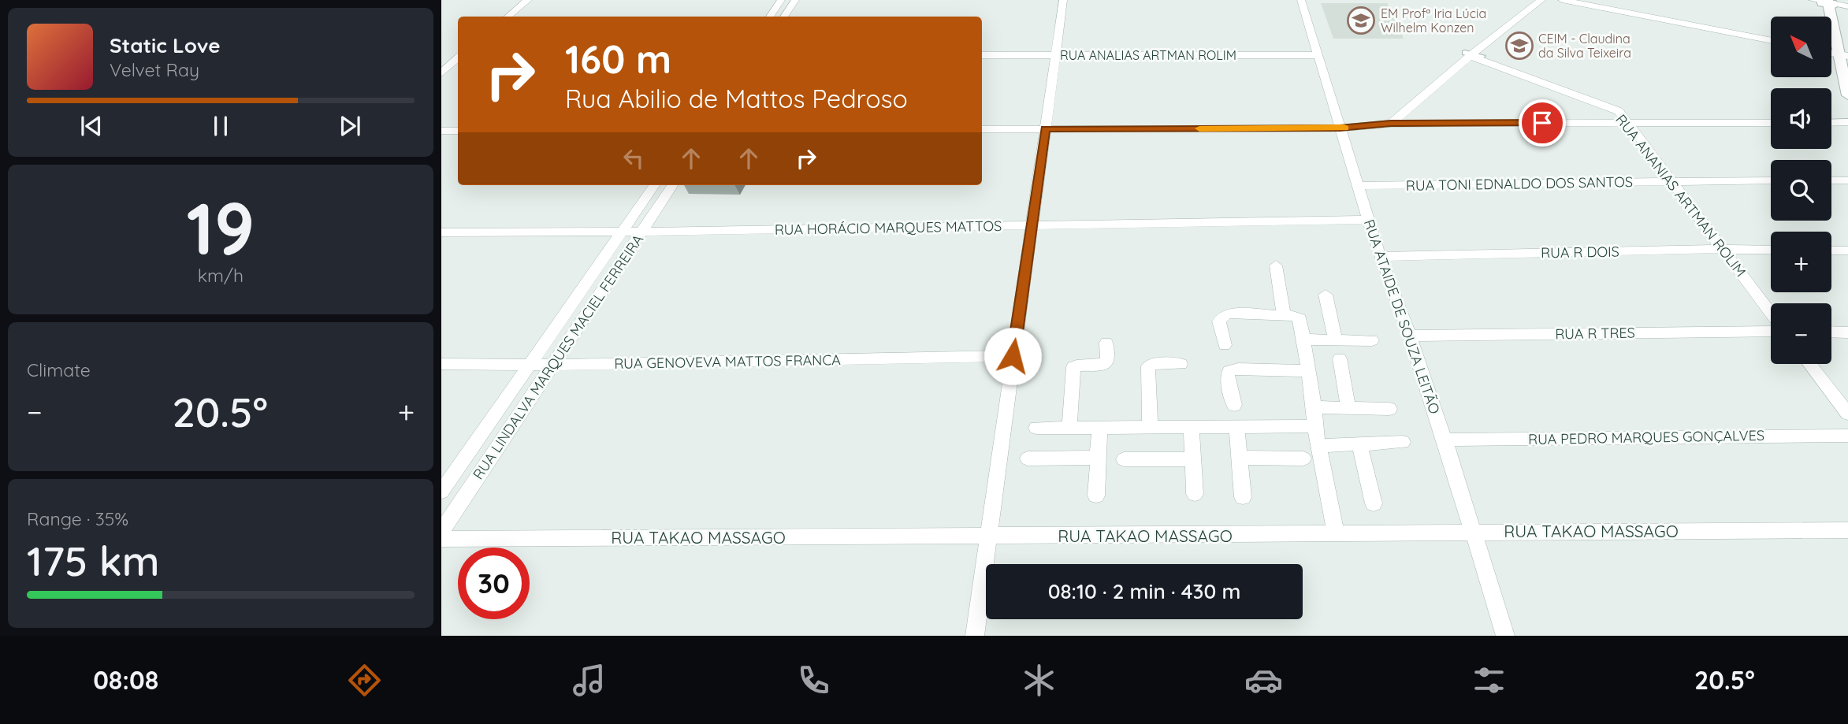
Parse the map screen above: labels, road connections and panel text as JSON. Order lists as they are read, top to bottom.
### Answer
{
  "streets": {
    "street": [
      "RUA ANALIAS ARTMAN ROLIM",
      "RUA TONI EDNALDO DOS SANTOS",
      "RUA ANANIAS ARTMAN ROLIM",
      "RUA HORÁCIO MARQUES MATTOS",
      "RUA R DOIS",
      "RUA ATAIDE DE SOUZA LEITÃO",
      "RUA R TRES",
      "RUA LINDALVA MARQUES MACIEL FERREIRA",
      "RUA GENOVEVA MATTOS FRANCA",
      "RUA PEDRO MARQUES GONÇALVES",
      "RUA TAKAO MASSAGO"
    ]
  },
  "crossings": [
    ["RUA ANALIAS ARTMAN ROLIM", "RUA ATAIDE DE SOUZA LEITÃO"],
    ["RUA TONI EDNALDO DOS SANTOS", "RUA ANANIAS ARTMAN ROLIM"],
    ["RUA TONI EDNALDO DOS SANTOS", "RUA ATAIDE DE SOUZA LEITÃO"],
    ["RUA ANANIAS ARTMAN ROLIM", "RUA R DOIS"],
    ["RUA HORÁCIO MARQUES MATTOS", "RUA ATAIDE DE SOUZA LEITÃO"],
    ["RUA HORÁCIO MARQUES MATTOS", "RUA LINDALVA MARQUES MACIEL FERREIRA"],
    ["RUA R DOIS", "RUA ATAIDE DE SOUZA LEITÃO"],
    ["RUA ATAIDE DE SOUZA LEITÃO", "RUA R TRES"],
    ["RUA ATAIDE DE SOUZA LEITÃO", "RUA PEDRO MARQUES GONÇALVES"],
    ["RUA ATAIDE DE SOUZA LEITÃO", "RUA TAKAO MASSAGO"],
    ["RUA LINDALVA MARQUES MACIEL FERREIRA", "RUA GENOVEVA MATTOS FRANCA"]
  ],
  "places": {
    "school or university": ["EM Profª Iria Lúcia Wilhelm Konzen", "CEIM - Claudina da Silva Teixeira"]
  },
  "north": "top left",
  "page": {
    "map_buttons": ["+", "−"],
    "turn": ["160 m", "Rua Abilio de Mattos Pedroso"],
    "song": ["Static Love", "Velvet Ray"],
    "tile": [
      ["19", "km/h"],
      "Climate",
      ["Range · 35%", "175 km"]
    ],
    "heat": ["−", "20.5°", "+"],
    "limit": "30",
    "trip": "08:10 · 2 min · 430 m",
    "tabs": ["08:08", "20.5°"]
  }
}
